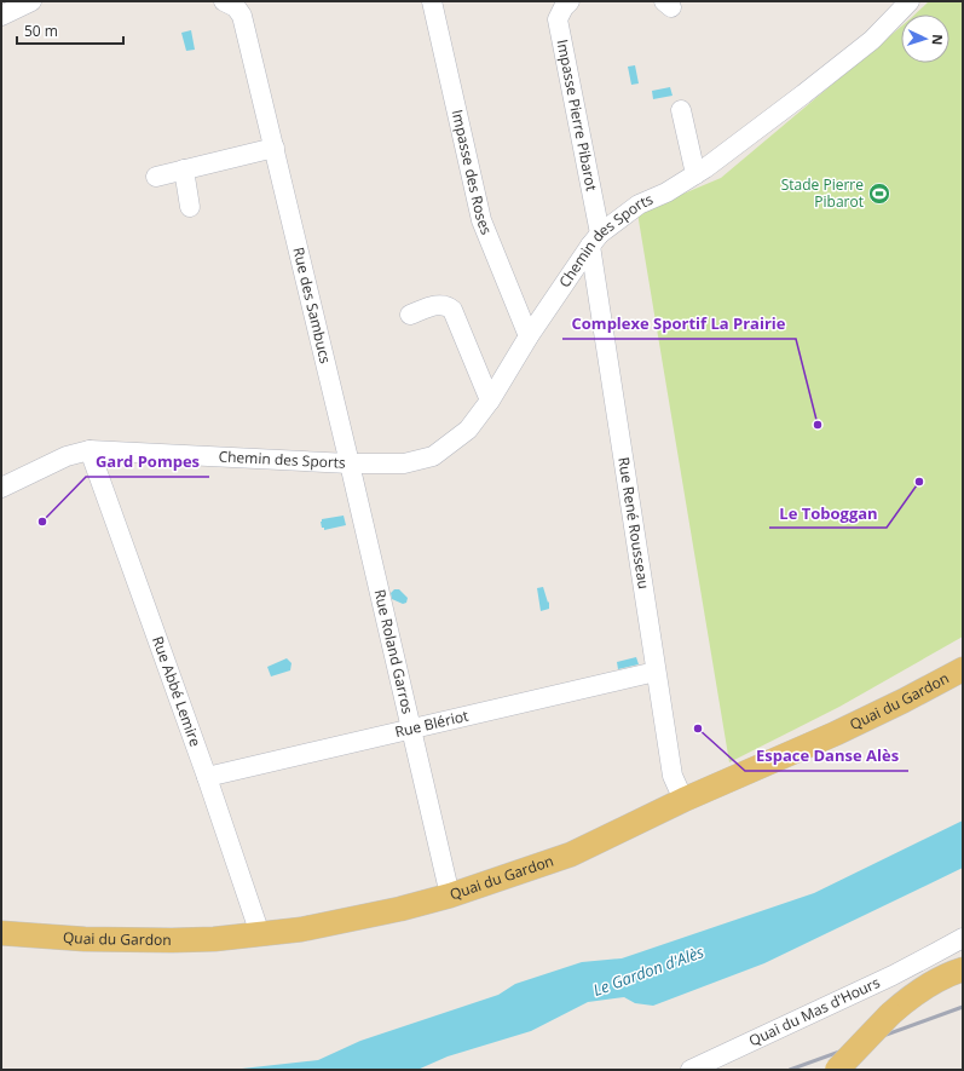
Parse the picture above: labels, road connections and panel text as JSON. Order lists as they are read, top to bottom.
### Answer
{
  "streets": {
    "main road": ["Quai du Gardon"],
    "street": [
      "Impasse Pierre Pibarot",
      "Impasse des Roses",
      "Chemin des Sports",
      "Rue des Sambucs",
      "Rue René Rousseau",
      "Rue Roland Garros",
      "Rue Abbé Lemire",
      "Rue Blériot",
      "Quai du Mas d'Hours"
    ]
  },
  "crossings": [
    ["Impasse Pierre Pibarot", "Chemin des Sports"],
    ["Impasse Pierre Pibarot", "Rue René Rousseau"],
    ["Impasse des Roses", "Chemin des Sports"],
    ["Chemin des Sports", "Rue des Sambucs"],
    ["Chemin des Sports", "Rue René Rousseau"],
    ["Chemin des Sports", "Rue Roland Garros"],
    ["Chemin des Sports", "Rue Abbé Lemire"],
    ["Rue des Sambucs", "Rue Roland Garros"],
    ["Rue René Rousseau", "Quai du Gardon"],
    ["Rue René Rousseau", "Rue Blériot"],
    ["Rue Roland Garros", "Quai du Gardon"],
    ["Rue Roland Garros", "Rue Blériot"],
    ["Rue Abbé Lemire", "Quai du Gardon"],
    ["Rue Abbé Lemire", "Rue Blériot"]
  ],
  "water": ["Le Gardon d'Alès"],
  "places": {
    "sports": ["Stade Pierre Pibarot"],
    "other": [
      "Complexe Sportif La Prairie",
      "Le Toboggan",
      "Gard Pompes",
      "Espace Danse Alès"
    ]
  },
  "scale_bar": "50 m",
  "north": "right"
}
